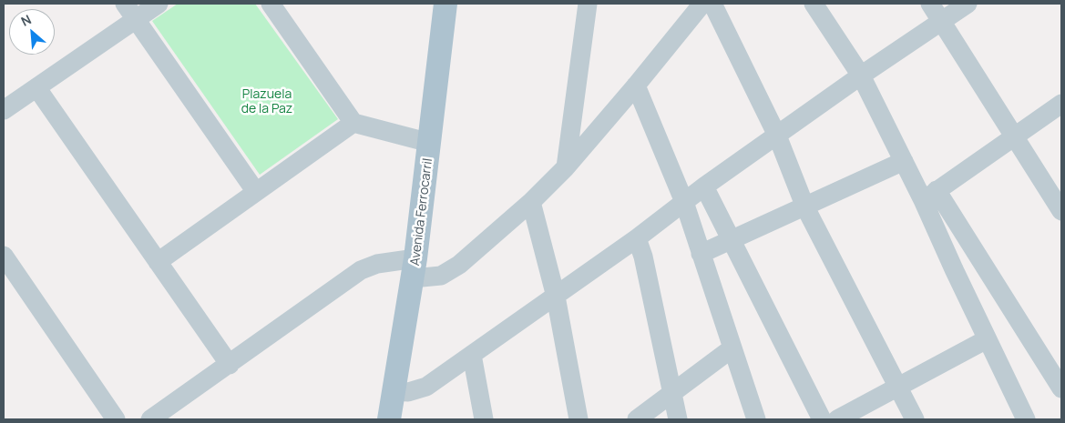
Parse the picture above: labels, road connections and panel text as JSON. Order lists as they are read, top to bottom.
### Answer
{
  "streets": {
    "main road": ["Avenida Ferrocarril"]
  },
  "parks": ["Plazuela de la Paz"],
  "north": "top left"
}
